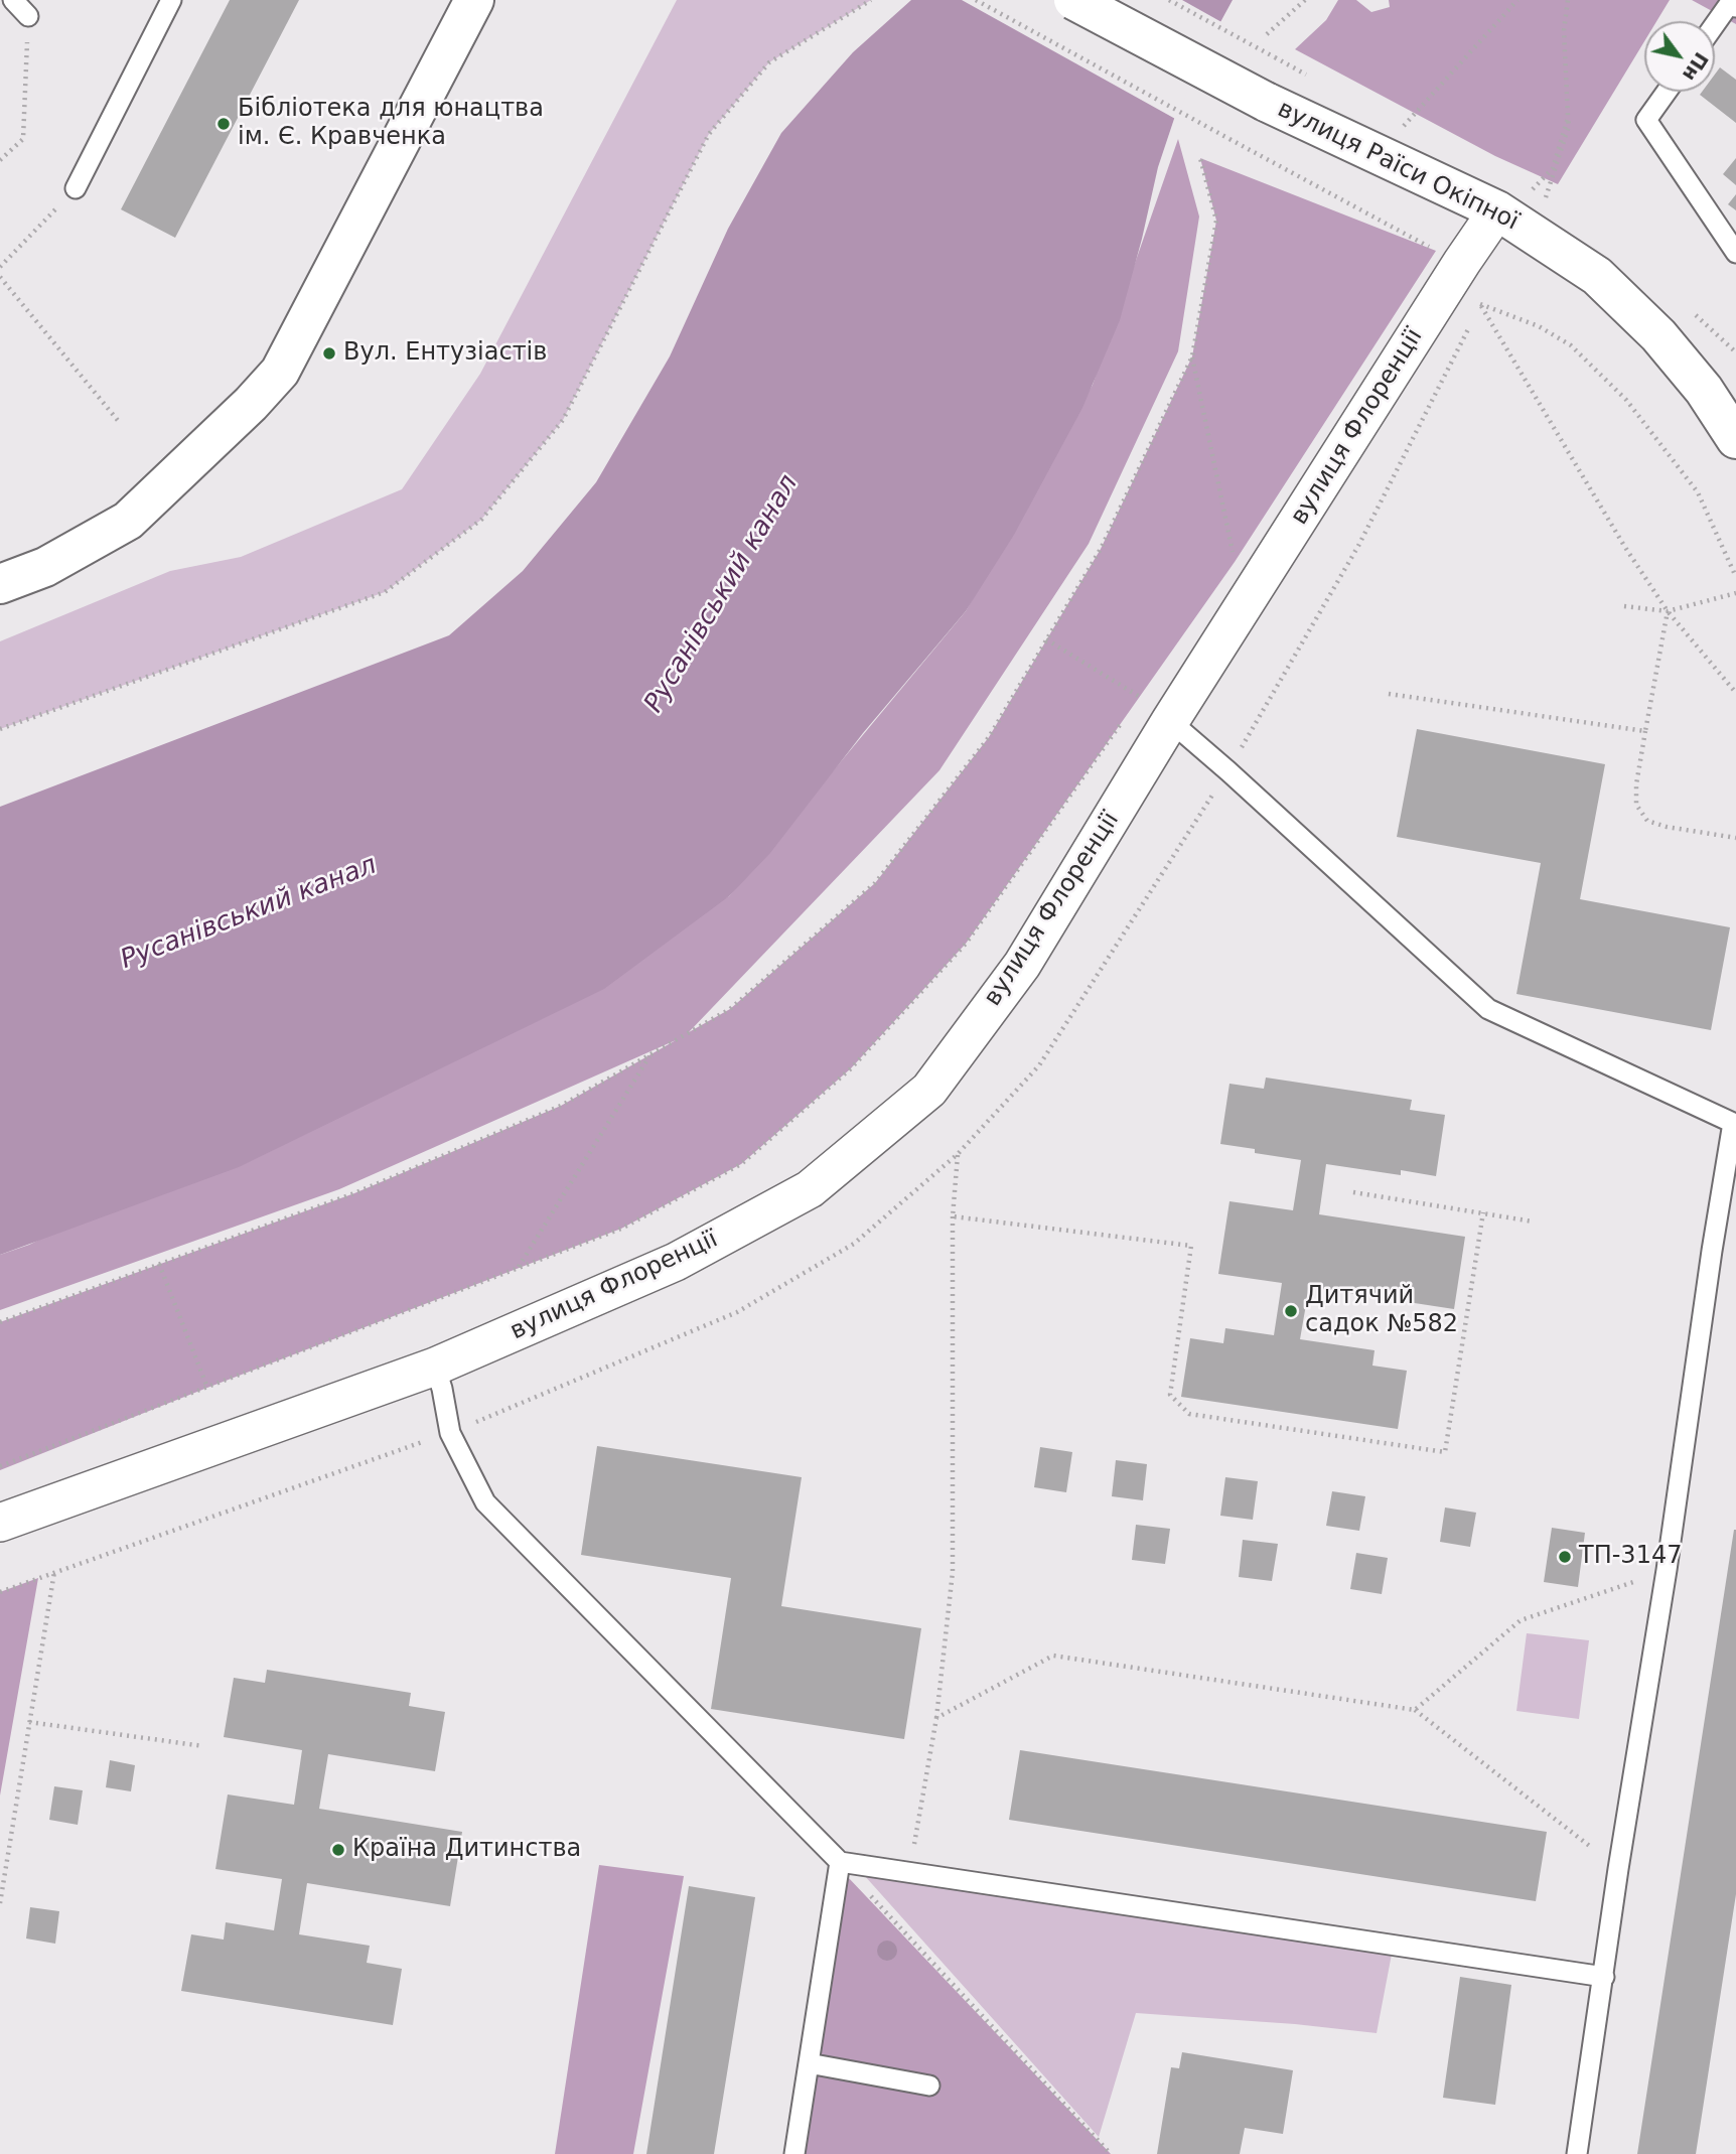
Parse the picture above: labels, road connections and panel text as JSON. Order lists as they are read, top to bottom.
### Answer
{
  "streets": {
    "main road": ["вулиця Раїси Окіпної"],
    "street": ["вулиця Флоренції"]
  },
  "crossings": [
    ["вулиця Раїси Окіпної", "вулиця Флоренції"]
  ],
  "water": ["Русанівський канал"],
  "places": [
    "Бібліотека для юнацтва ім. Є. Кравченка",
    "Вул. Ентузіастів",
    "Дитячий садок №582",
    "ТП-3147",
    "Країна Дитинства"
  ],
  "north": "bottom right"
}
